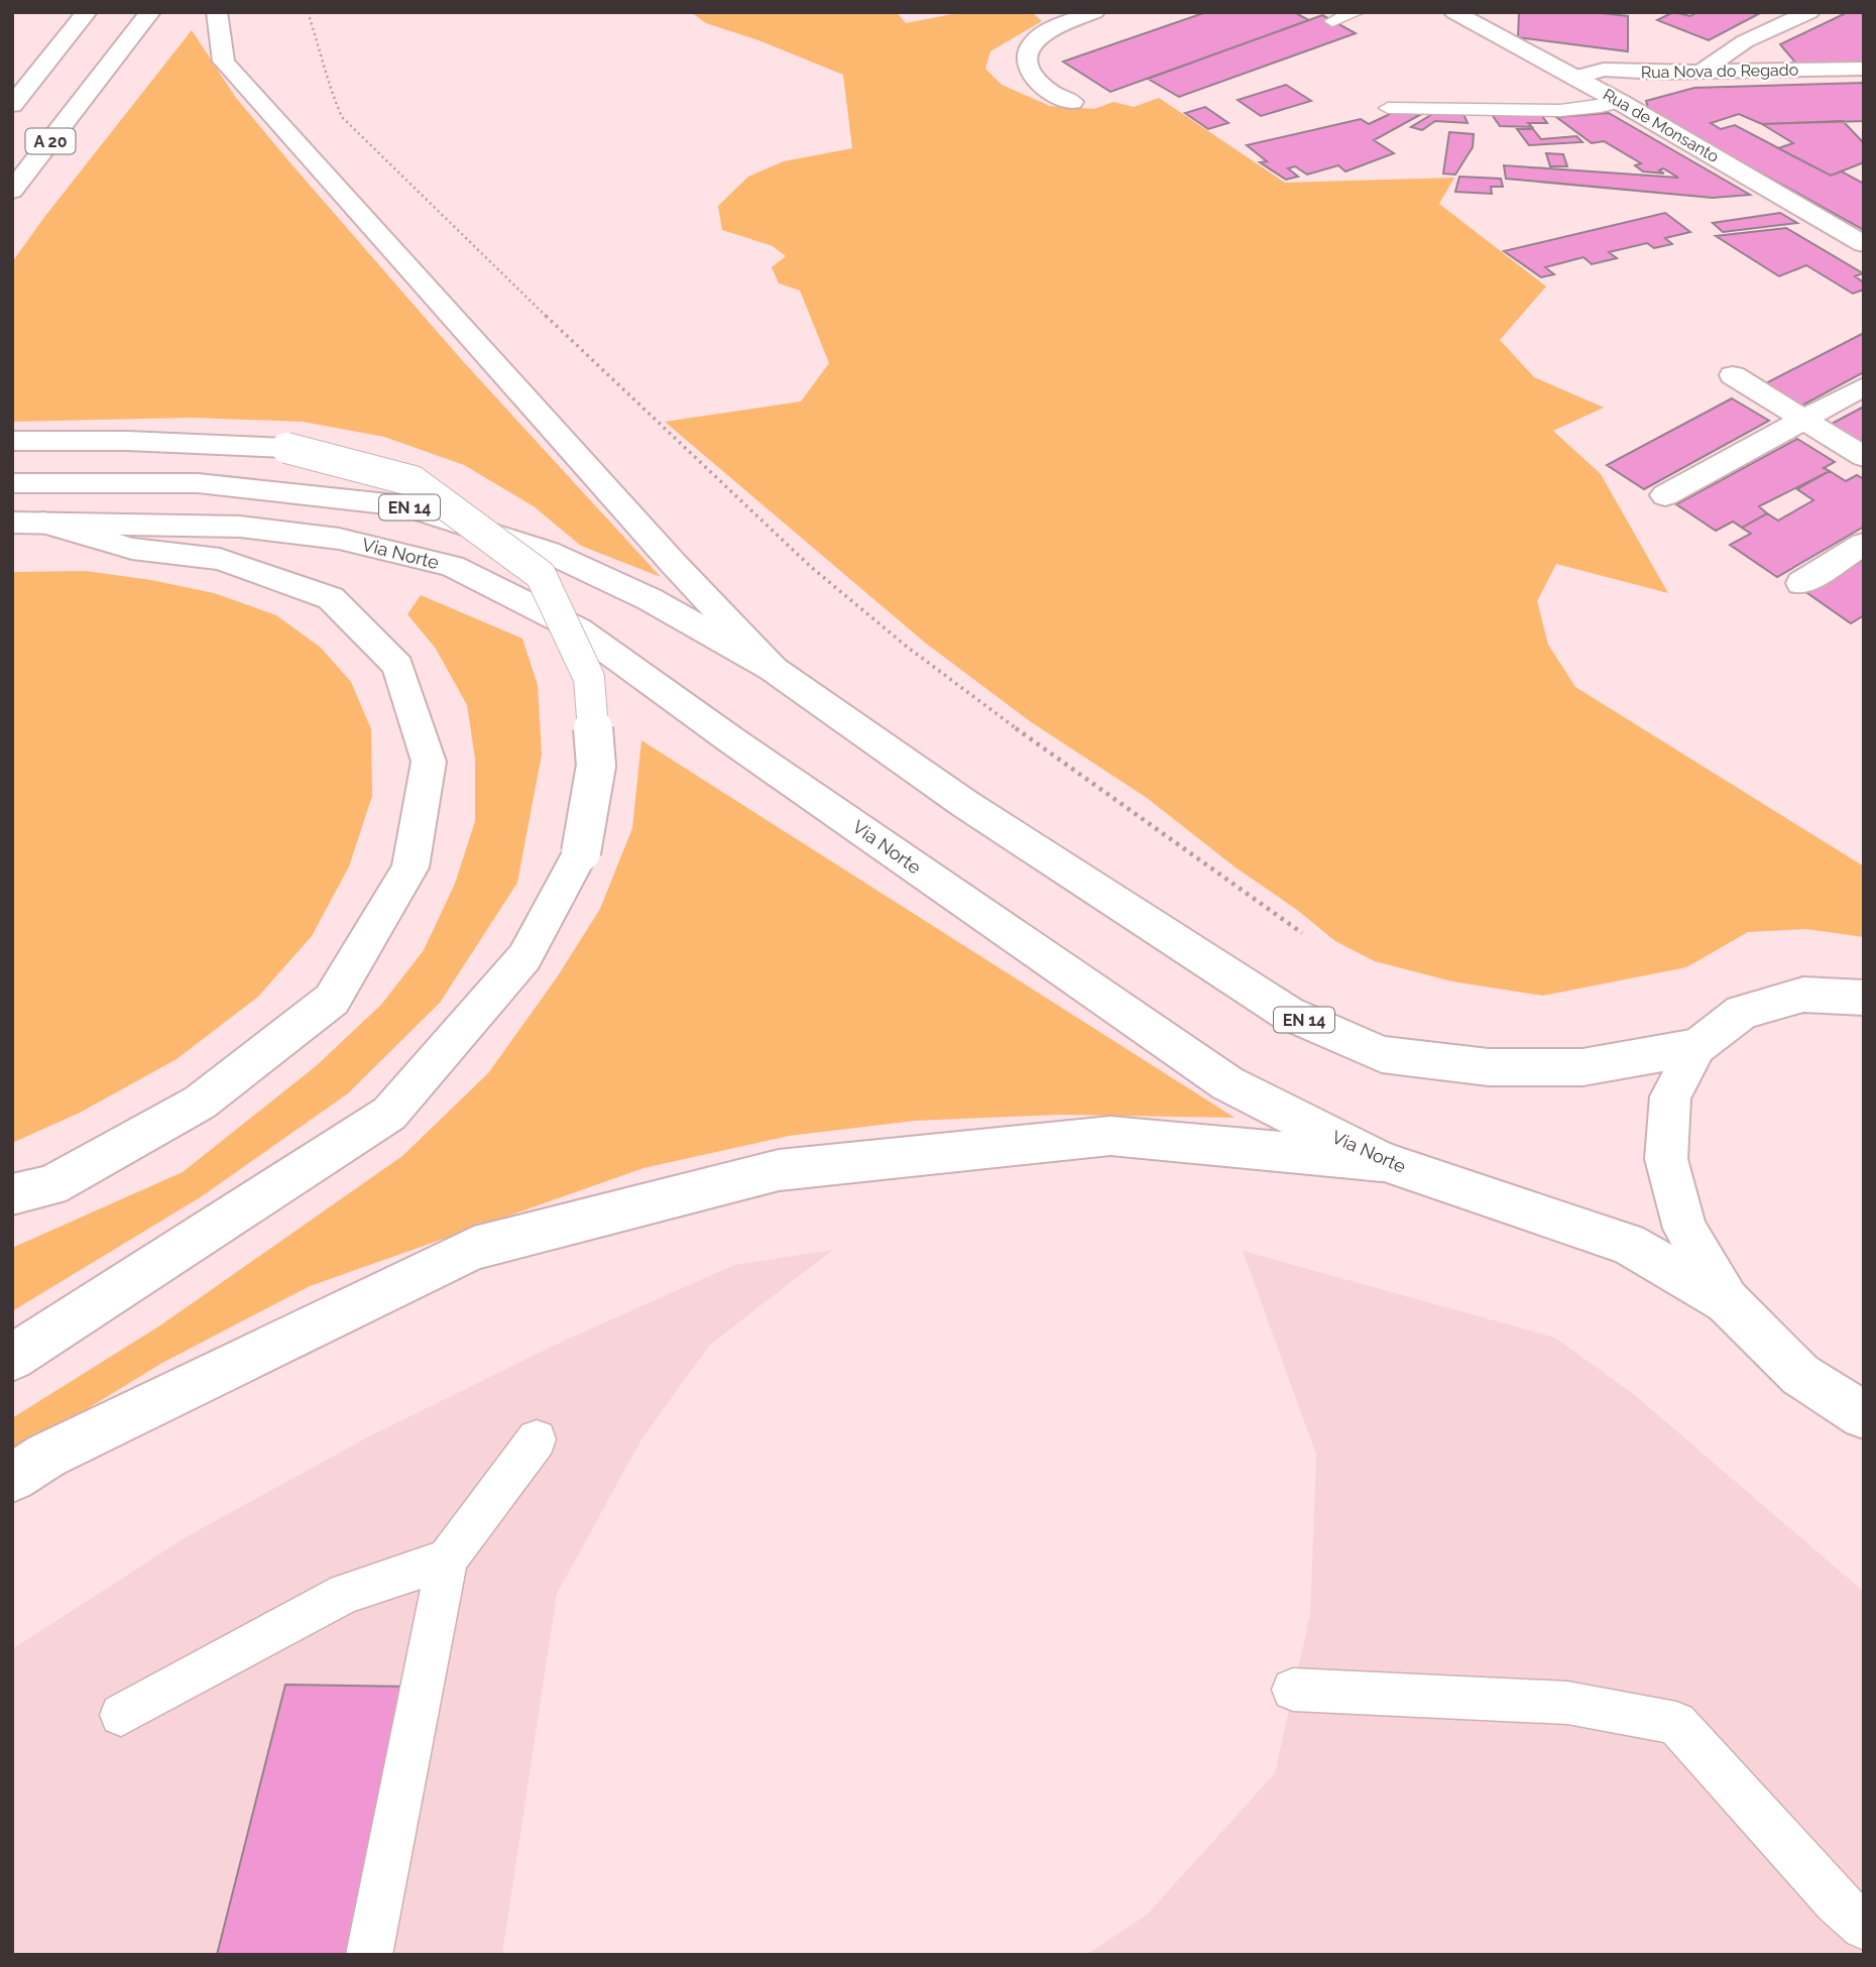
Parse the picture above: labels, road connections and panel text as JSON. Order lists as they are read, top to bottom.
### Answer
{
  "streets": {
    "main road": [
      "Rua Nova do Regado",
      "Rua de Monsanto",
      "A 20",
      "EN 14",
      "Via Norte"
    ]
  },
  "crossings": [
    ["Rua Nova do Regado", "Rua de Monsanto"]
  ]
}
